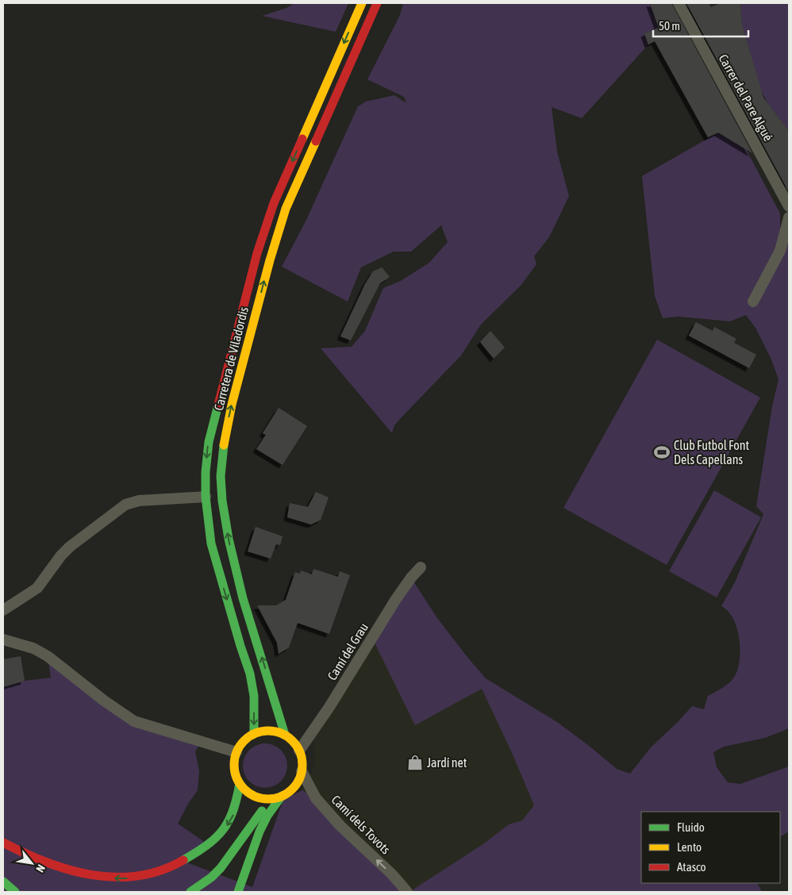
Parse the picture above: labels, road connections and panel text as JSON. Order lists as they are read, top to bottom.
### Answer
{
  "streets": {
    "main road": ["Carretera de Viladordis"],
    "street": ["Carrer del Pare Algué", "Camí del Grau", "Camí dels Tovots"]
  },
  "crossings": [
    ["Carretera de Viladordis", "Camí del Grau"],
    ["Carretera de Viladordis", "Camí dels Tovots"],
    ["Camí del Grau", "Camí dels Tovots"]
  ],
  "one_way": ["Camí dels Tovots"],
  "places": {
    "sports": ["Club Futbol Font Dels Capellans"],
    "shop": ["Jardí net"]
  },
  "legend": ["Fluido", "Lento", "Atasco"],
  "scale_bar": "50 m",
  "north": "bottom right"
}
